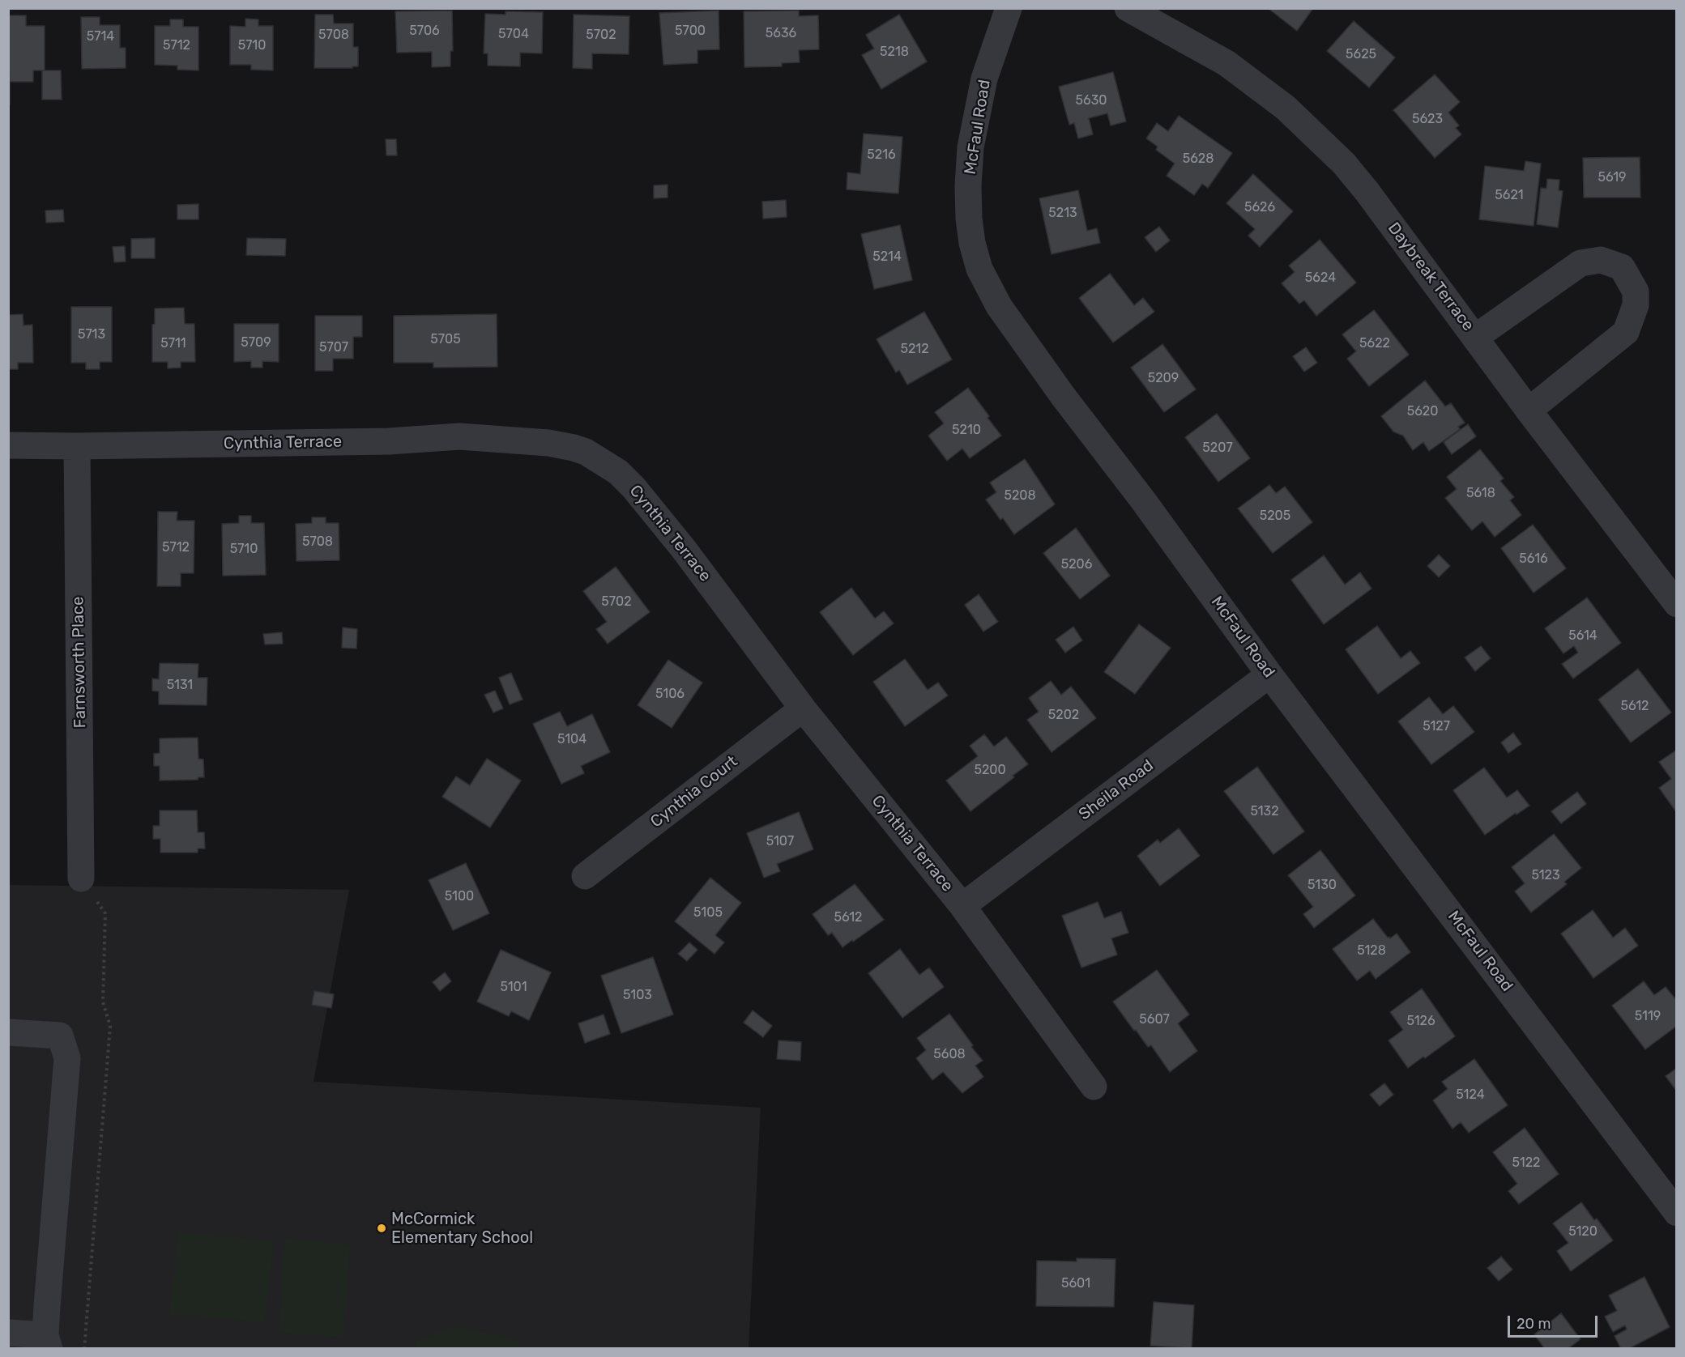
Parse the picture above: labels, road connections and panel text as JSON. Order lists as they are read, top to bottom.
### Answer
{
  "streets": {
    "street": [
      "McFaul Road",
      "Daybreak Terrace",
      "Cynthia Terrace",
      "Farnsworth Place",
      "Sheila Road",
      "Cynthia Court"
    ]
  },
  "crossings": [
    ["McFaul Road", "Sheila Road"],
    ["Cynthia Terrace", "Farnsworth Place"],
    ["Cynthia Terrace", "Sheila Road"],
    ["Cynthia Terrace", "Cynthia Court"]
  ],
  "places": ["McCormick Elementary School"],
  "house_numbers": [
    "5706",
    "5700",
    "5636",
    "5704",
    "5708",
    "5702",
    "5714",
    "5712",
    "5710",
    "5218",
    "5625",
    "5630",
    "5623",
    "5216",
    "5628",
    "5619",
    "5621",
    "5626",
    "5213",
    "5214",
    "5624",
    "5713",
    "5705",
    "5709",
    "5711",
    "5622",
    "5707",
    "5212",
    "5209",
    "5620",
    "5210",
    "5207",
    "5618",
    "5208",
    "5205",
    "5708",
    "5712",
    "5710",
    "5616",
    "5206",
    "5702",
    "5614",
    "5131",
    "5106",
    "5612",
    "5202",
    "5127",
    "5104",
    "5200",
    "5132",
    "5107",
    "5123",
    "5130",
    "5100",
    "5105",
    "5612",
    "5128",
    "5101",
    "5103",
    "5119",
    "5607",
    "5126",
    "5608",
    "5124",
    "5122",
    "5120",
    "5601"
  ],
  "scale_bar": "20 m"
}
